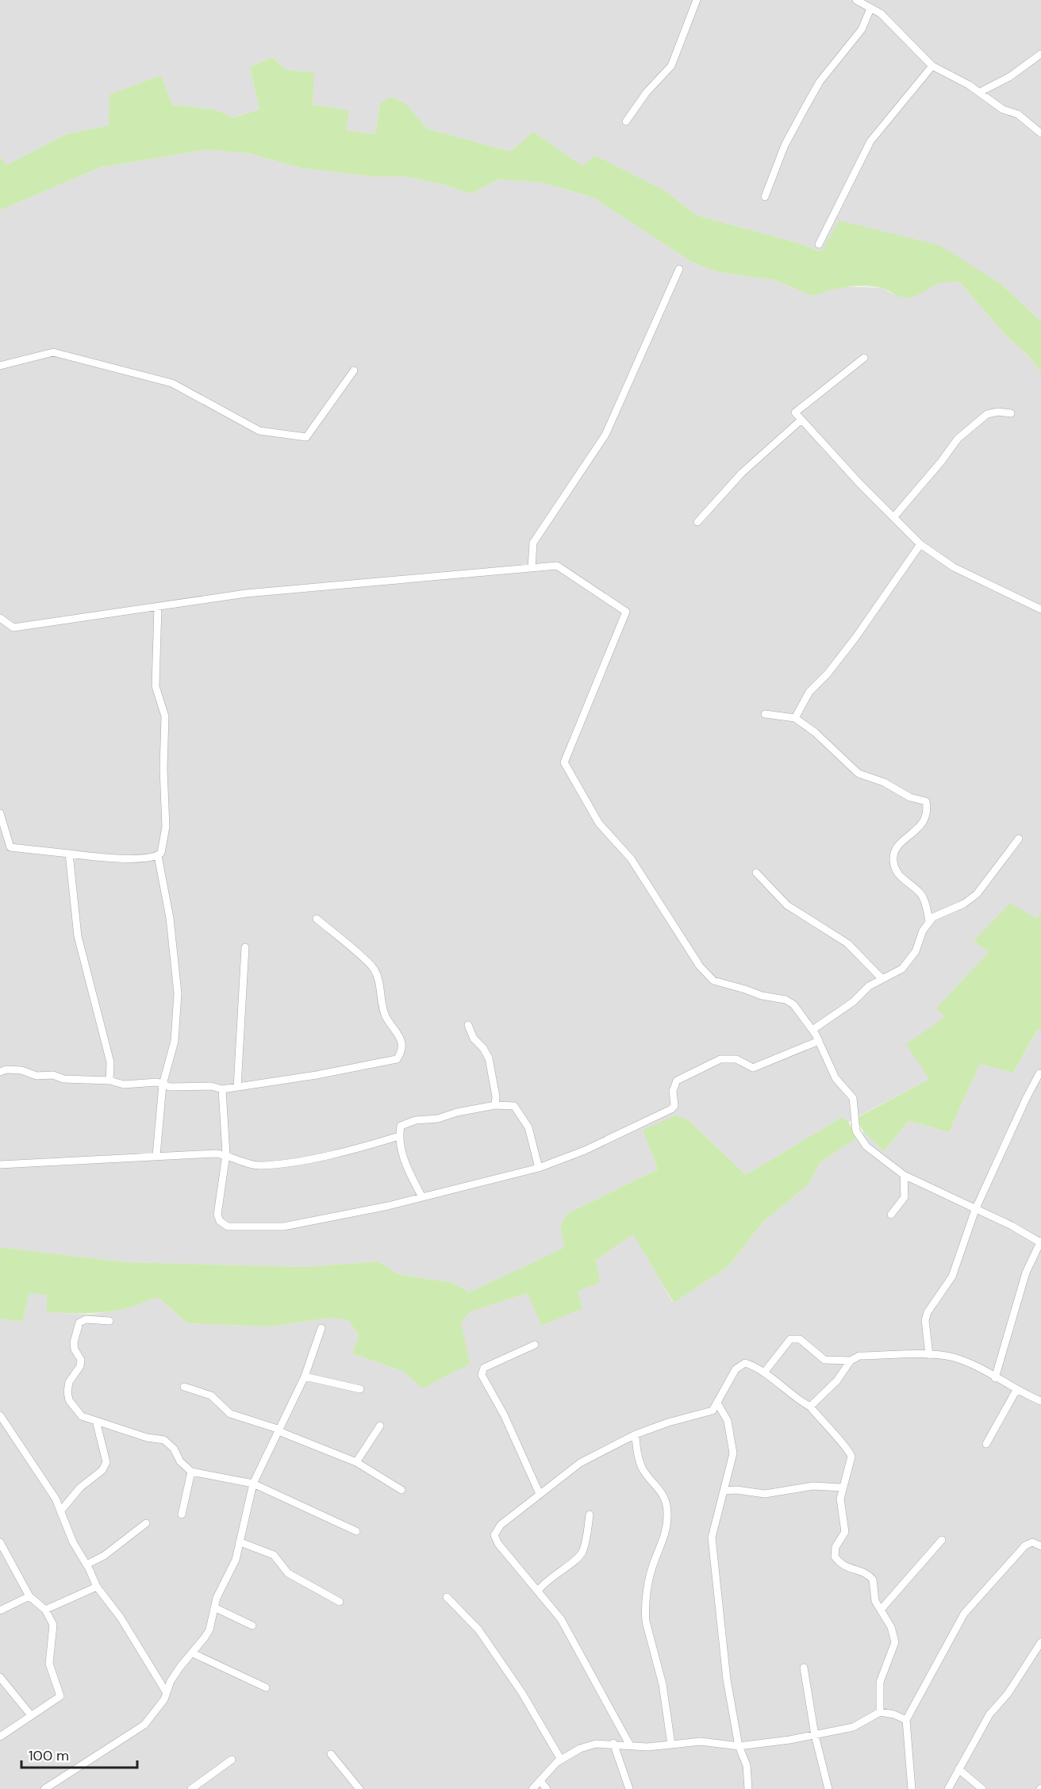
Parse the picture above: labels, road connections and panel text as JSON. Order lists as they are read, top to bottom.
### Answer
{
  "scale_bar": "100 m"
}
